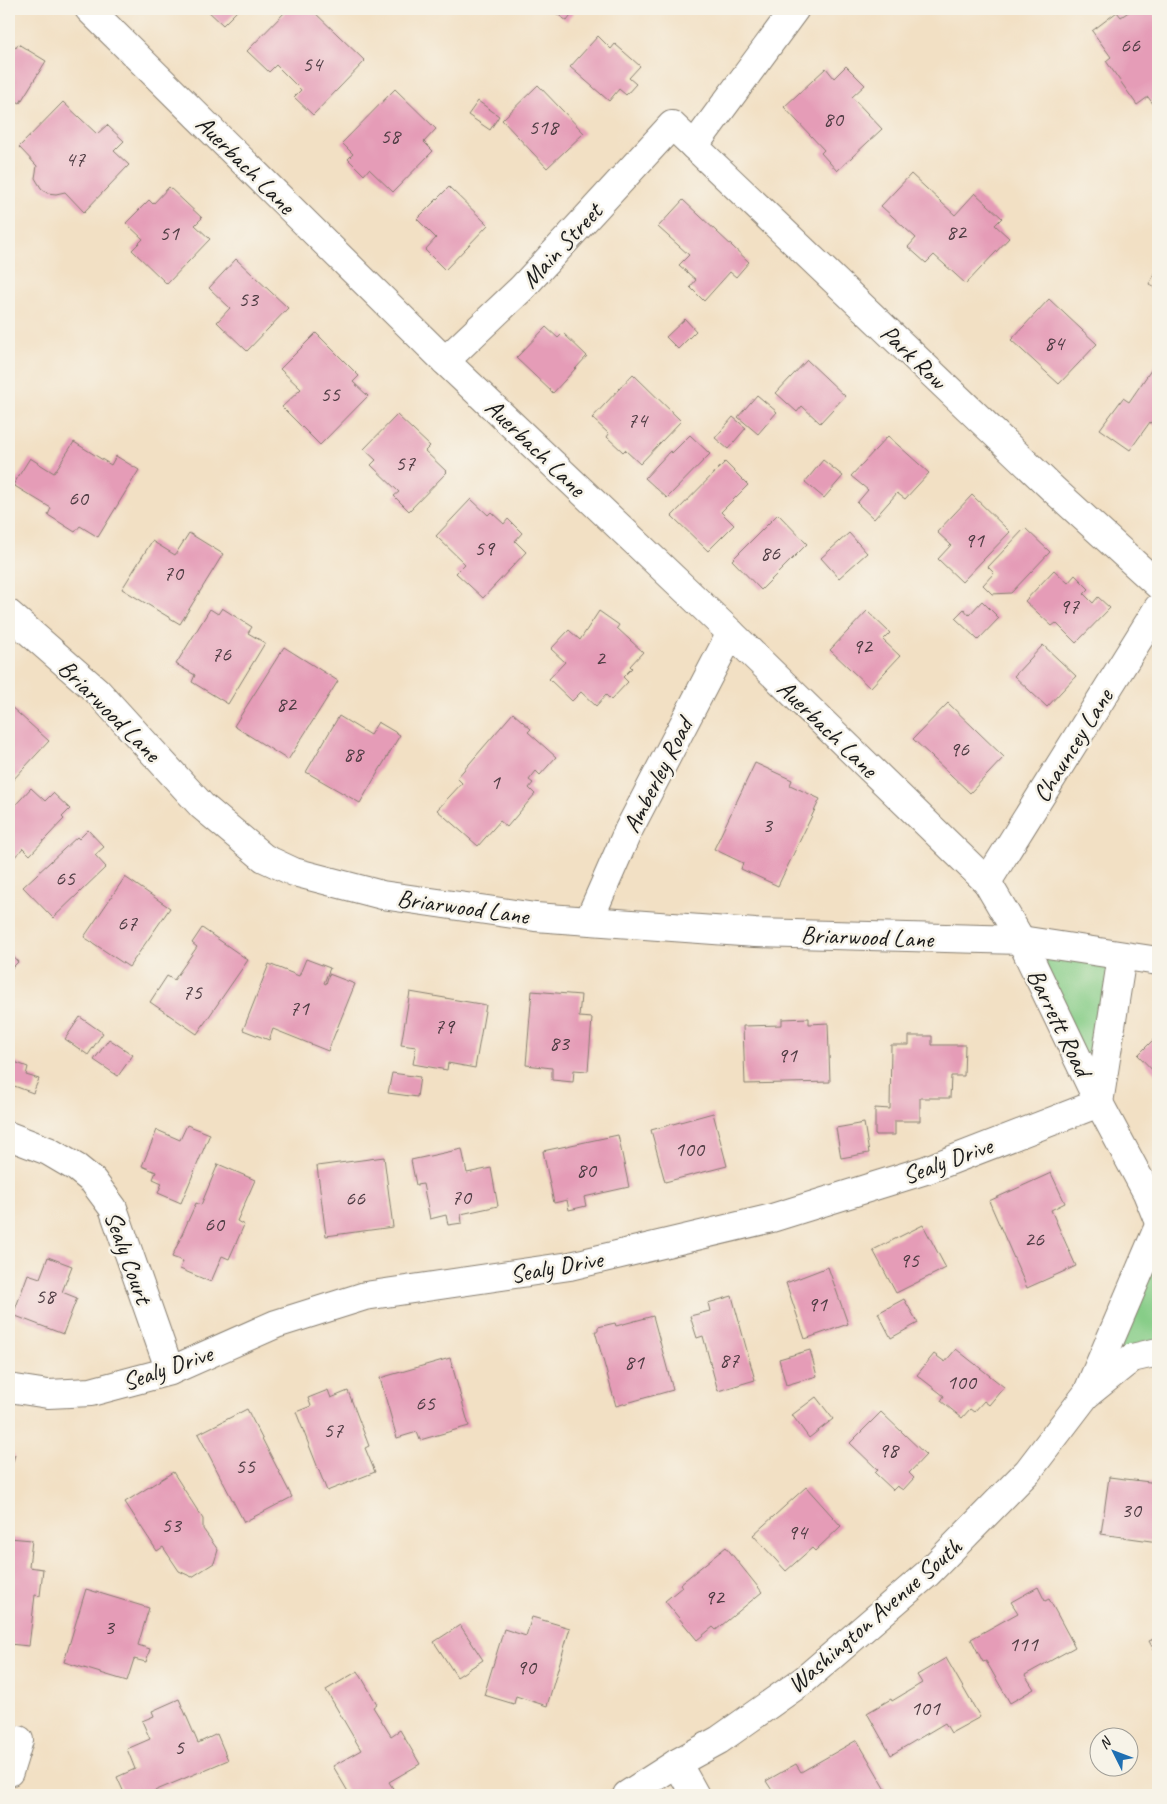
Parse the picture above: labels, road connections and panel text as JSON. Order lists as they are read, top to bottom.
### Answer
{
  "streets": {
    "street": [
      "Auerbach Lane",
      "Main Street",
      "Park Row",
      "Briarwood Lane",
      "Chauncey Lane",
      "Amberley Road",
      "Barrett Road",
      "Sealy Drive",
      "Sealy Court",
      "Washington Avenue South"
    ]
  },
  "crossings": [
    ["Auerbach Lane", "Main Street"],
    ["Auerbach Lane", "Briarwood Lane"],
    ["Auerbach Lane", "Chauncey Lane"],
    ["Auerbach Lane", "Amberley Road"],
    ["Auerbach Lane", "Barrett Road"],
    ["Main Street", "Park Row"],
    ["Briarwood Lane", "Amberley Road"],
    ["Briarwood Lane", "Barrett Road"],
    ["Barrett Road", "Sealy Drive"],
    ["Sealy Drive", "Sealy Court"]
  ],
  "house_numbers": [
    "66",
    "54",
    "80",
    "518",
    "58",
    "47",
    "82",
    "51",
    "53",
    "84",
    "55",
    "74",
    "57",
    "60",
    "91",
    "59",
    "86",
    "70",
    "97",
    "92",
    "76",
    "2",
    "82",
    "96",
    "88",
    "1",
    "3",
    "65",
    "67",
    "75",
    "71",
    "79",
    "83",
    "91",
    "100",
    "80",
    "70",
    "66",
    "60",
    "26",
    "95",
    "58",
    "91",
    "87",
    "81",
    "100",
    "65",
    "57",
    "98",
    "55",
    "30",
    "53",
    "94",
    "92",
    "3",
    "111",
    "90",
    "101",
    "5"
  ],
  "north": "top left"
}
